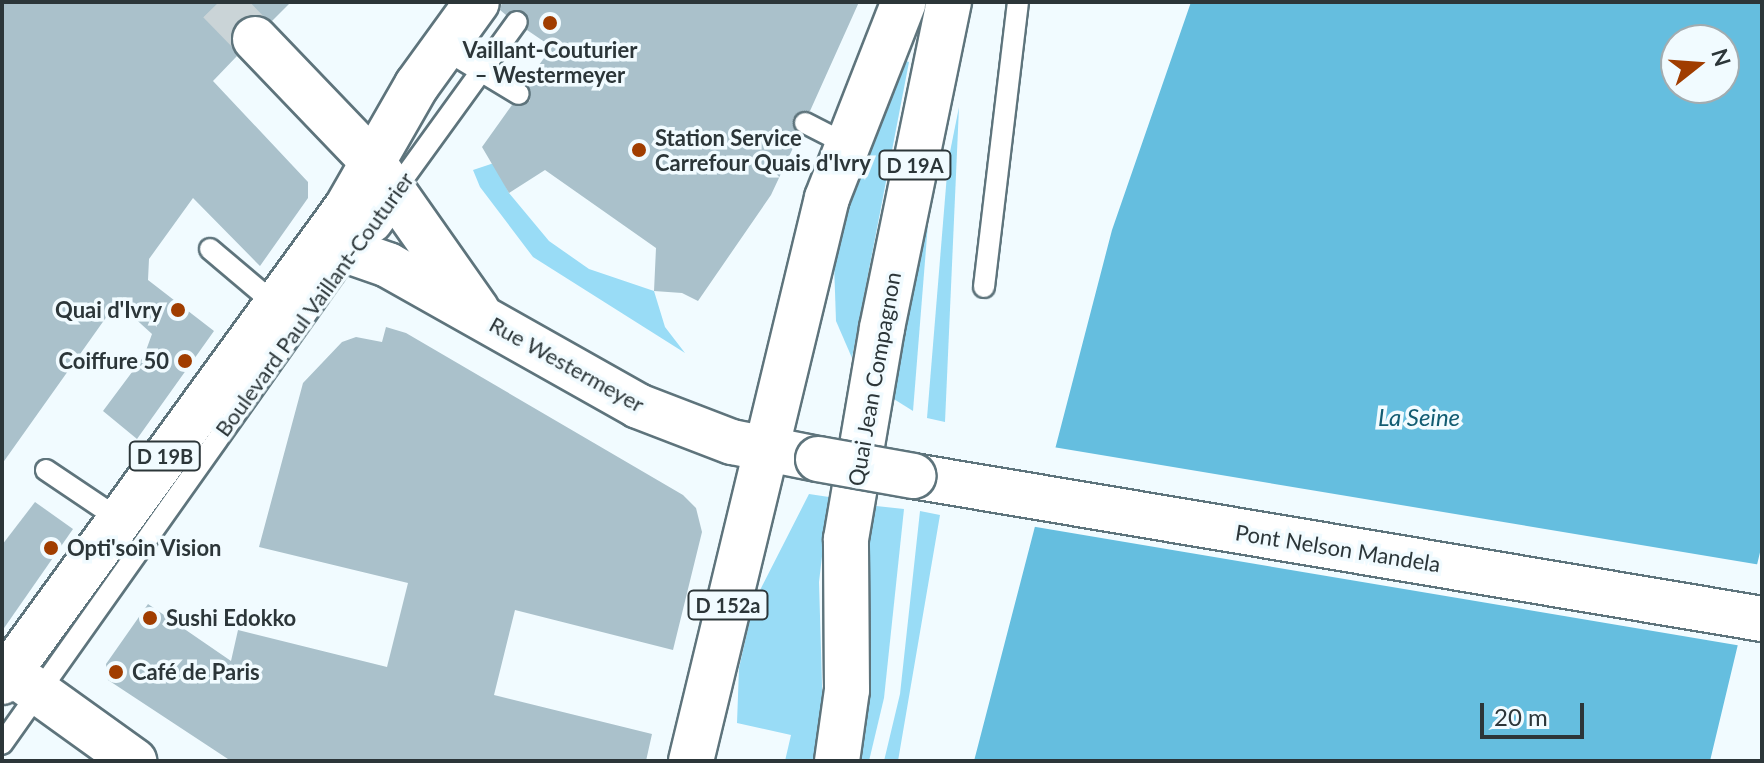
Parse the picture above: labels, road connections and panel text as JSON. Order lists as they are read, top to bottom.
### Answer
{
  "streets": {
    "main road": [
      "D 19A",
      "Boulevard Paul Vaillant-Couturier",
      "Rue Westermeyer",
      "Quai Jean Compagnon",
      "D 19B",
      "Pont Nelson Mandela",
      "D 152a"
    ]
  },
  "crossings": [
    ["Boulevard Paul Vaillant-Couturier", "Rue Westermeyer"],
    ["Rue Westermeyer", "Pont Nelson Mandela"],
    ["Rue Westermeyer", "D 152a"]
  ],
  "water": ["La Seine"],
  "places": [
    "Vaillant-Couturier – Westermeyer",
    "Station Service Carrefour Quais d'Ivry",
    "Quai d'Ivry",
    "Coiffure 50",
    "Opti'soin Vision",
    "Sushi Edokko",
    "Café de Paris"
  ],
  "scale_bar": "20 m",
  "north": "right"
}
